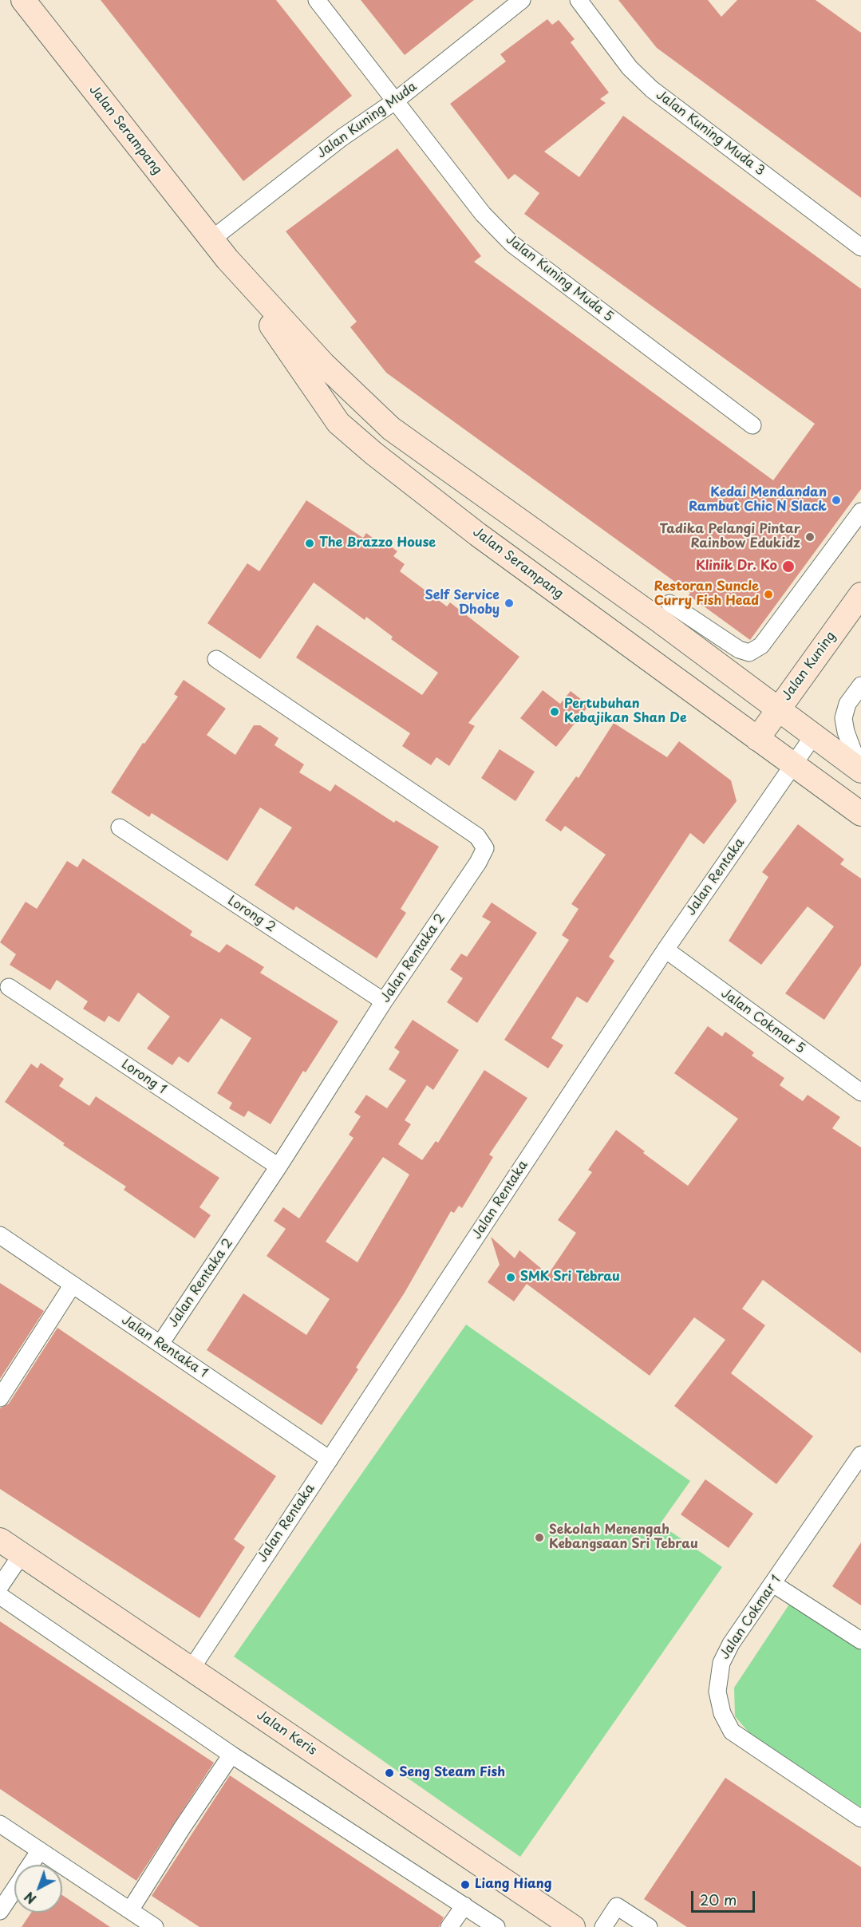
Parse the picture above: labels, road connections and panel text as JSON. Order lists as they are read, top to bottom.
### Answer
{
  "streets": {
    "main road": ["Jalan Serampang", "Jalan Kuning", "Jalan Keris"],
    "street": [
      "Jalan Kuning Muda",
      "Jalan Kuning Muda 3",
      "Jalan Kuning Muda 5",
      "Jalan Rentaka",
      "Lorong 2",
      "Jalan Rentaka 2",
      "Jalan Cokmar 5",
      "Lorong 1",
      "Jalan Rentaka 1",
      "Jalan Cokmar 1"
    ]
  },
  "crossings": [
    ["Jalan Kuning Muda", "Jalan Serampang"],
    ["Jalan Kuning Muda", "Jalan Kuning Muda 5"],
    ["Jalan Serampang", "Jalan Kuning"],
    ["Jalan Serampang", "Jalan Rentaka"],
    ["Jalan Rentaka", "Jalan Cokmar 5"],
    ["Jalan Rentaka", "Jalan Rentaka 1"],
    ["Jalan Rentaka", "Jalan Keris"],
    ["Lorong 2", "Jalan Rentaka 2"],
    ["Jalan Rentaka 2", "Lorong 1"],
    ["Jalan Rentaka 2", "Jalan Rentaka 1"]
  ],
  "places": [
    "Kedai Mendandan Rambut Chic N Slack",
    "Tadika Pelangi Pintar Rainbow Edukidz",
    "The Brazzo House",
    "Klinik Dr. Ko",
    "Restoran Suncle Curry Fish Head",
    "Self Service Dhoby",
    "Pertubuhan Kebajikan Shan De",
    "SMK Sri Tebrau",
    "Sekolah Menengah Kebangsaan Sri Tebrau",
    "Seng Steam Fish",
    "Liang Hiang"
  ],
  "scale_bar": "20 m",
  "north": "bottom left"
}
